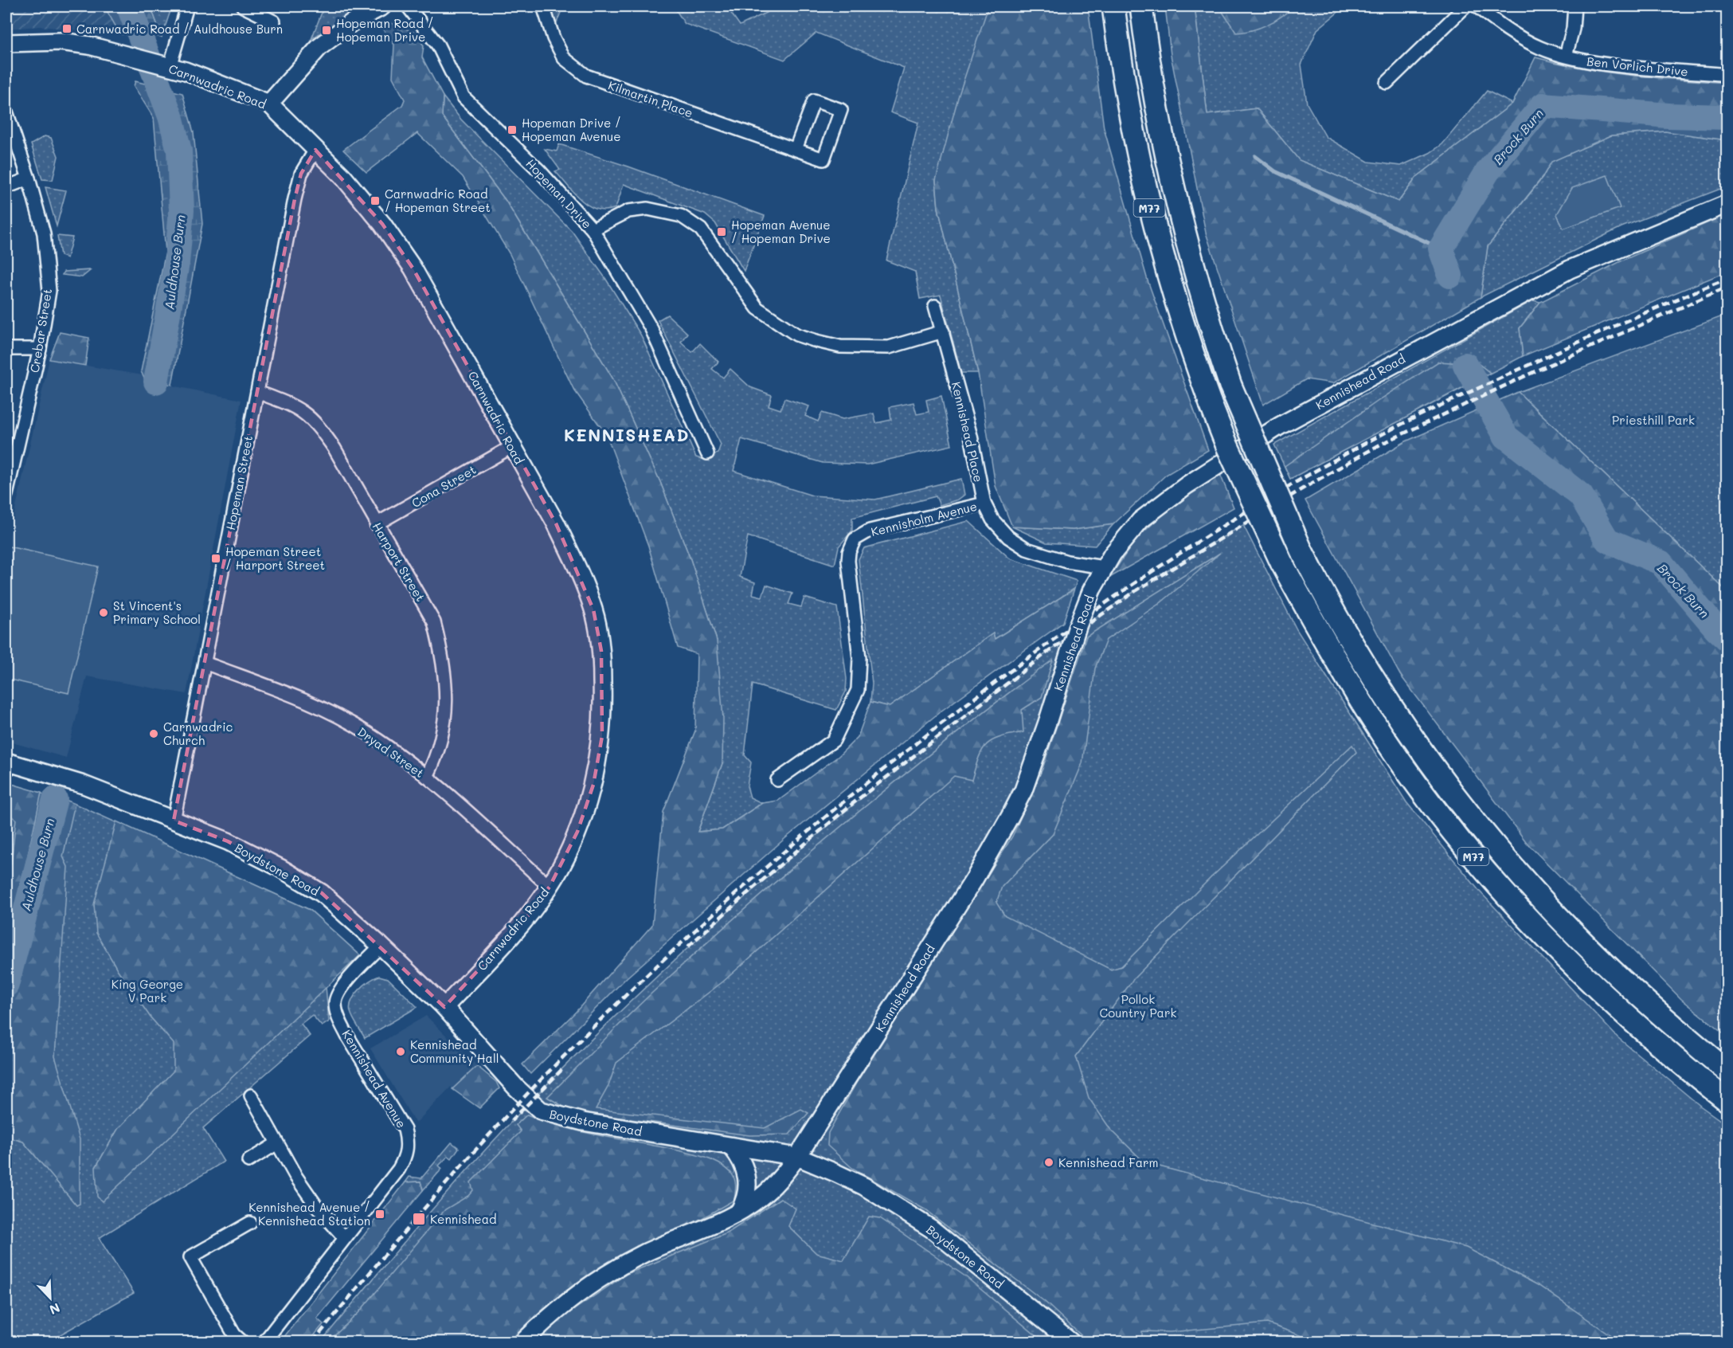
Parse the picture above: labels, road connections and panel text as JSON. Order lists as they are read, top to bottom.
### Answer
{
  "streets": {
    "highway": ["M77"],
    "street": [
      "Ben Vorlich Drive",
      "Carnwadric Road",
      "Kilmartin Place",
      "Hopeman Drive",
      "Crebar Street",
      "Kennishead Road",
      "Kennishead Place",
      "Hopeman Street",
      "Cona Street",
      "Kennisholm Avenue",
      "Harport Street",
      "Dryad Street",
      "Boydstone Road",
      "Kennishead Avenue"
    ]
  },
  "crossings": [
    ["Carnwadric Road", "Hopeman Street"],
    ["Carnwadric Road", "Cona Street"],
    ["Carnwadric Road", "Dryad Street"],
    ["Carnwadric Road", "Boydstone Road"],
    ["Kennishead Road", "Kennishead Place"],
    ["Kennishead Road", "Boydstone Road"],
    ["Kennishead Place", "Kennisholm Avenue"],
    ["Hopeman Street", "Harport Street"],
    ["Hopeman Street", "Dryad Street"],
    ["Hopeman Street", "Boydstone Road"],
    ["Cona Street", "Harport Street"],
    ["Harport Street", "Dryad Street"],
    ["Boydstone Road", "Kennishead Avenue"]
  ],
  "districts": ["KENNISHEAD"],
  "water": ["Brock Burn", "Auldhouse Burn"],
  "parks": ["Priesthill Park", "King George V Park", "Pollok Country Park"],
  "places": {
    "transit": [
      "Carnwadric Road / Auldhouse Burn",
      "Hopeman Road / Hopeman Drive",
      "Hopeman Drive / Hopeman Avenue",
      "Carnwadric Road / Hopeman Street",
      "Hopeman Avenue / Hopeman Drive",
      "Hopeman Street / Harport Street",
      "Kennishead Avenue / Kennishead Station",
      "Kennishead"
    ],
    "other": [
      "St Vincent's Primary School",
      "Carnwadric Church",
      "Kennishead Community Hall",
      "Kennishead Farm"
    ]
  },
  "north": "bottom right"
}
